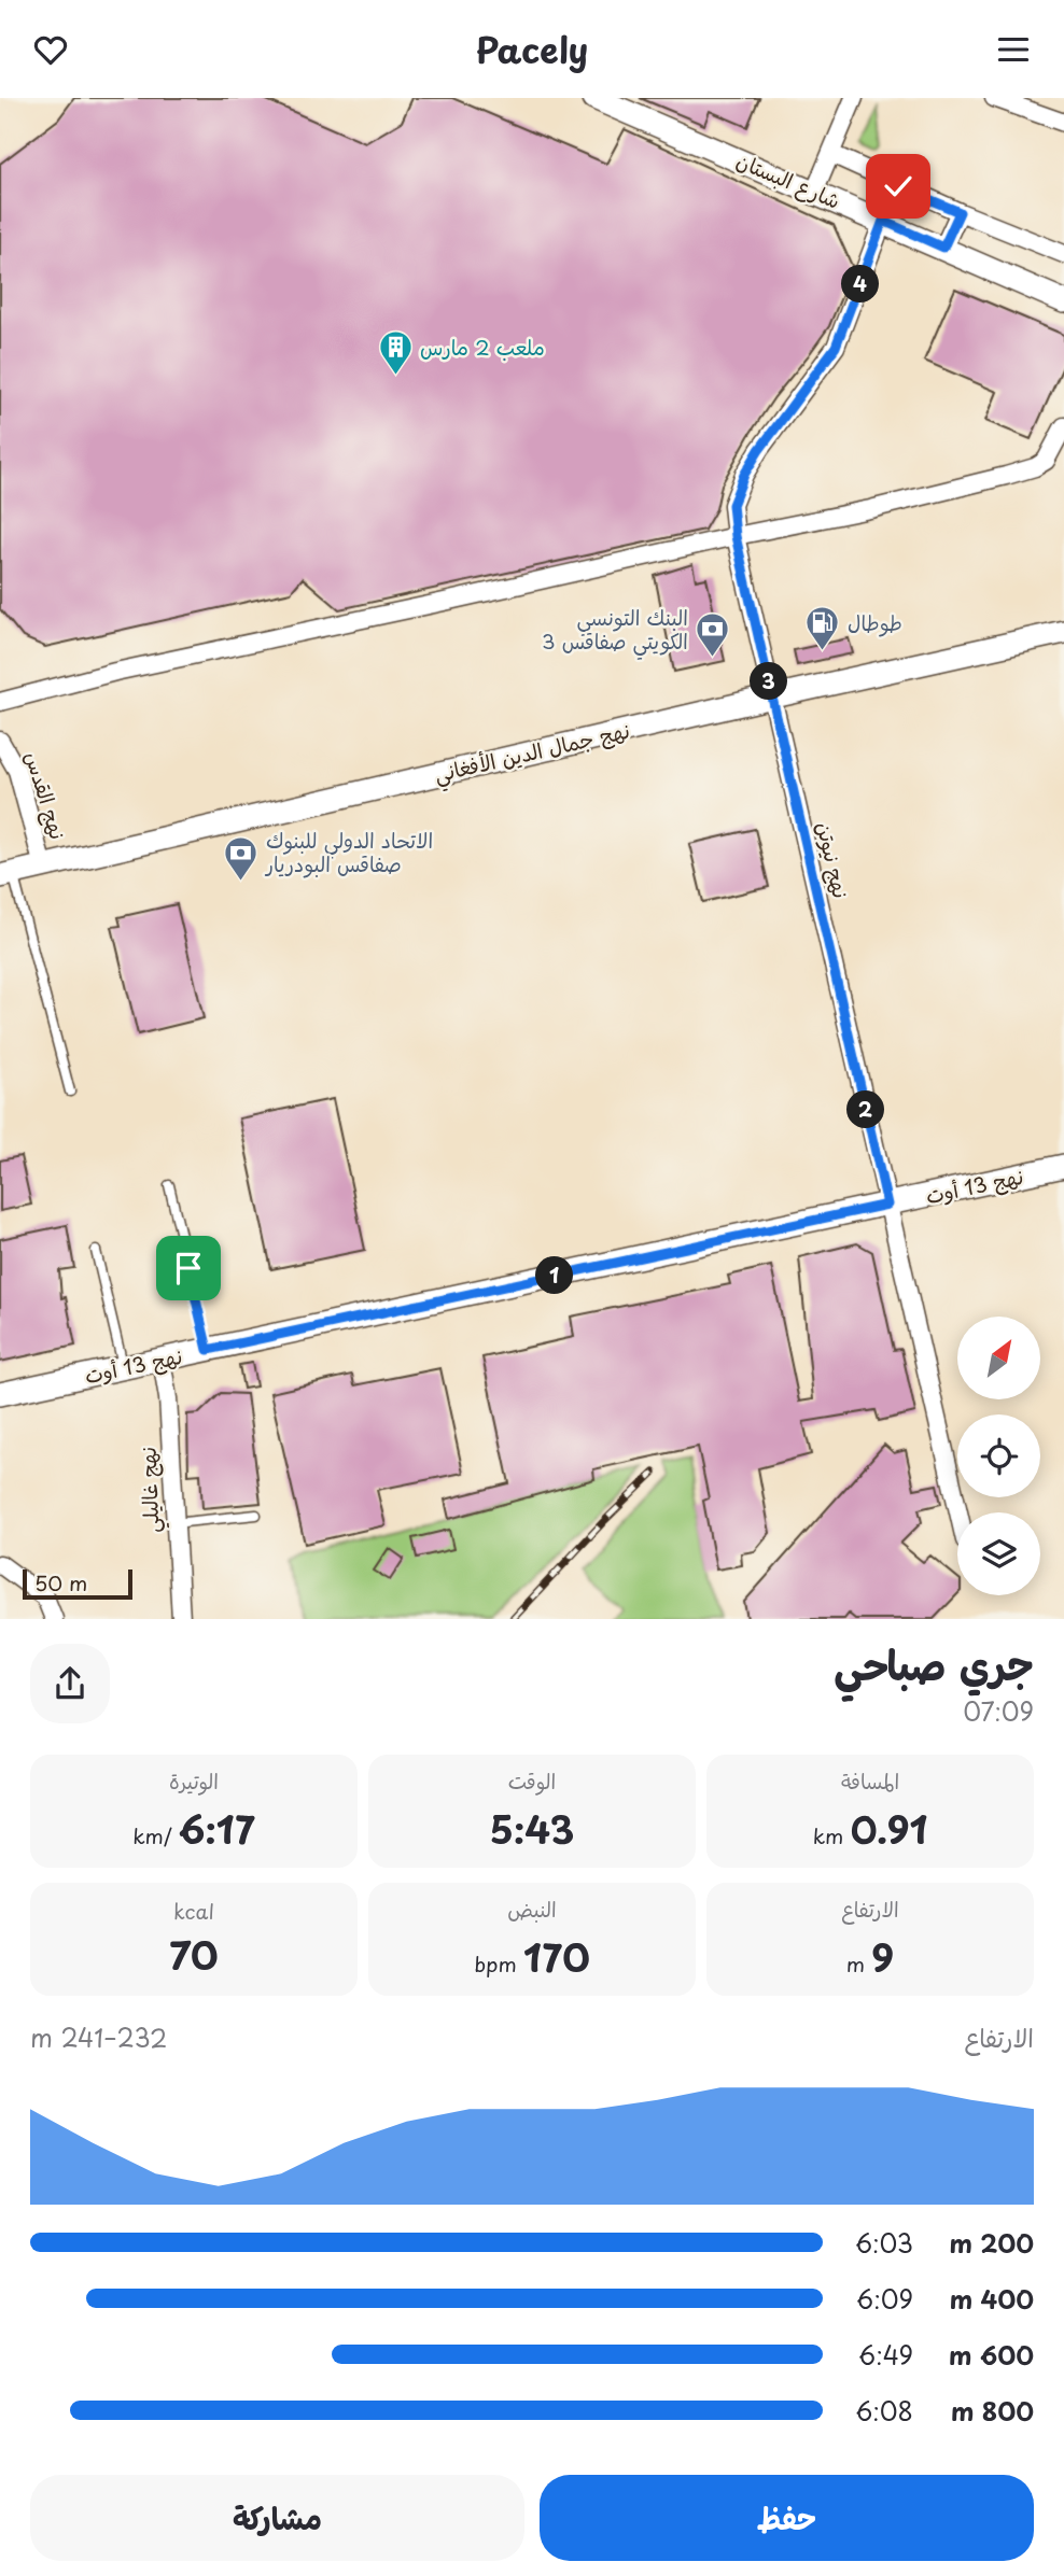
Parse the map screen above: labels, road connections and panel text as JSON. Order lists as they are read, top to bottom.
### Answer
{
  "streets": {
    "main road": ["شارع البستان", "نهج جمال الدين الأفغاني", "نهج 13 أوت"],
    "street": ["نهج القدس", "نهج نيوتن", "نهج غاليلي"]
  },
  "crossings": [
    ["شارع البستان", "نهج نيوتن"],
    ["نهج جمال الدين الأفغاني", "نهج القدس"],
    ["نهج جمال الدين الأفغاني", "نهج نيوتن"],
    ["نهج نيوتن", "نهج 13 أوت"],
    ["نهج 13 أوت", "نهج غاليلي"]
  ],
  "places": {
    "building": ["ملعب 2 مارس"],
    "fuel station": ["طوطال"],
    "bank": ["البنك التونسي الكويتي صفاقس 3", "الاتحاد الدولي للبنوك صفاقس البودريار"]
  },
  "scale_bar": "50 m",
  "north": "top right",
  "page": {
    "header": "Pacely",
    "pins": [
      "4",
      "3",
      "2",
      "1"
    ],
    "scale": "50 m",
    "heading": ["جري صباحي", "07:09"],
    "stats": [
      ["المسافة", "0.91 km"],
      ["الوقت", "5:43"],
      ["الوتيرة", "6:17 /km"],
      ["الارتفاع", "9 m"],
      ["النبض", "170 bpm"],
      ["kcal", "70"]
    ],
    "chart": ["الارتفاع", "232–241 m"],
    "list": [
      {
        "name": "200 m",
        "note": "6:03"
      },
      {
        "name": "400 m",
        "note": "6:09"
      },
      {
        "name": "600 m",
        "note": "6:49"
      },
      {
        "name": "800 m",
        "note": "6:08"
      }
    ],
    "buttons": ["حفظ", "مشاركة"]
  }
}
